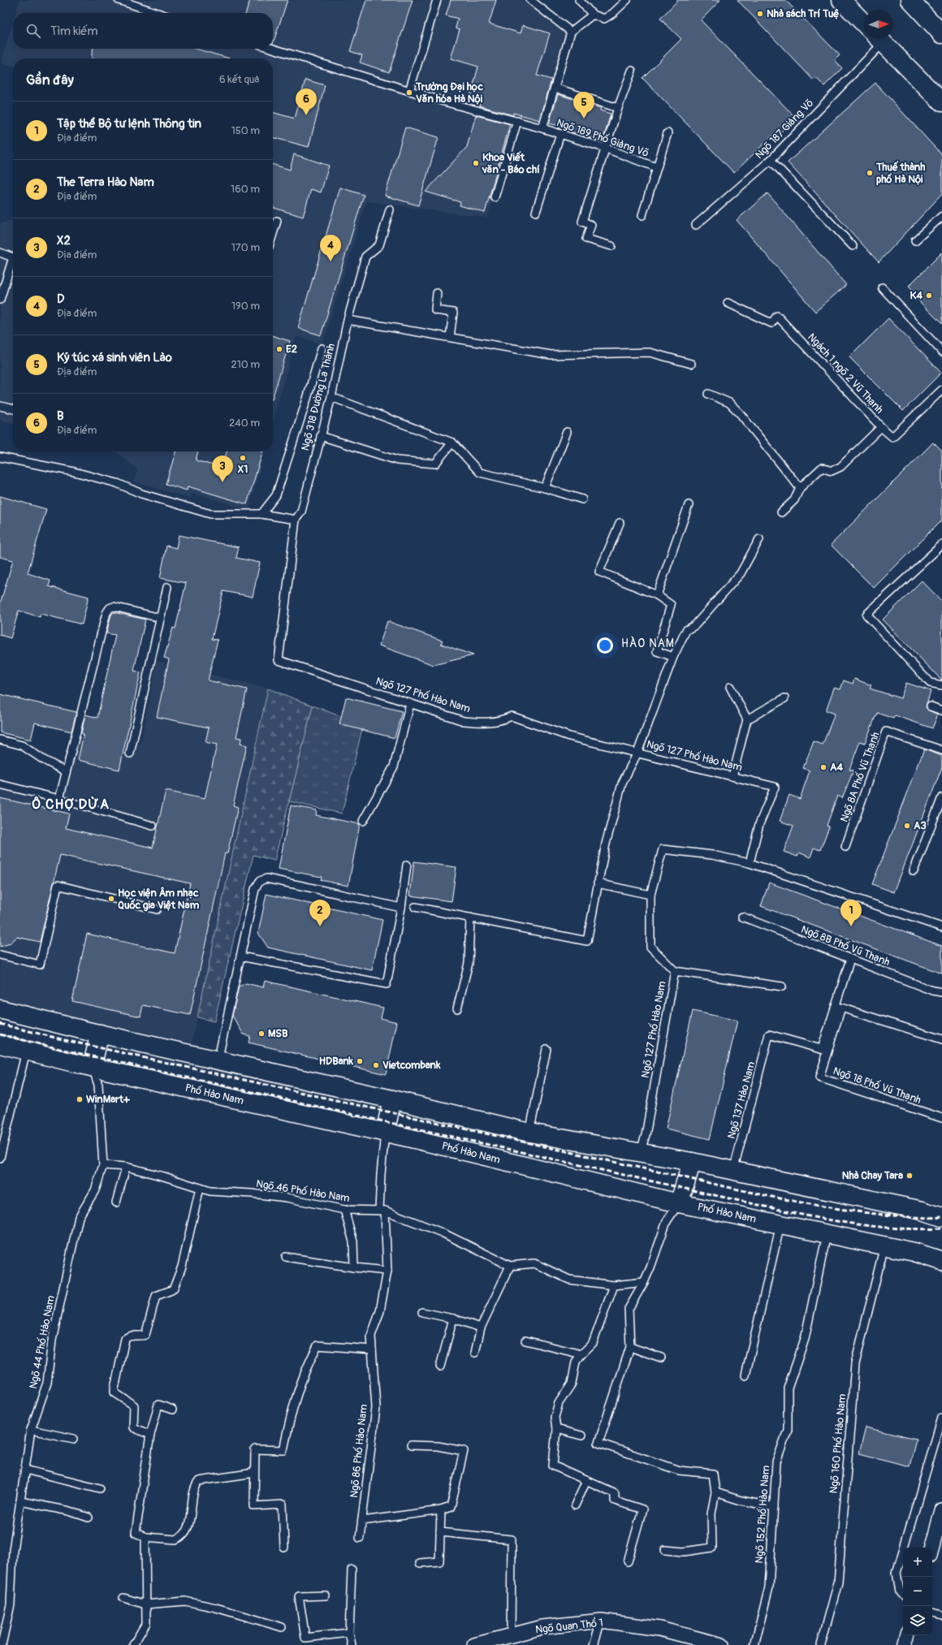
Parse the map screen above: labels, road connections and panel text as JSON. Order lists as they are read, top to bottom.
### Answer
{
  "streets": {
    "main road": ["Phố Hào Nam"],
    "street": ["Ngõ Quan Thổ 1"],
    "lane": [
      "Ngõ 187 Giảng Võ",
      "Ngõ 189 Phố Giảng Võ",
      "Ngách 1 ngõ 2 Vũ Thạnh",
      "Ngõ 318 Đường La Thành",
      "Ngõ 127 Phố Hào Nam",
      "Ngõ 8A Phố Vũ Thạnh",
      "Ngõ 8B Phố Vũ Thạnh",
      "Ngõ 18 Phố Vũ Thạnh",
      "Ngõ 137 Hào Nam",
      "Ngõ 46 Phố Hào Nam",
      "Ngõ 44 Phố Hào Nam",
      "Ngõ 160 Phố Hào Nam",
      "Ngõ 86 Phố Hào Nam",
      "Ngõ 152 Phố Hào Nam"
    ]
  },
  "crossings": [
    ["Ngõ 318 Đường La Thành", "Ngõ 127 Phố Hào Nam"],
    ["Ngõ 18 Phố Vũ Thạnh", "Ngõ 137 Hào Nam"],
    ["Phố Hào Nam", "Ngõ 44 Phố Hào Nam"],
    ["Phố Hào Nam", "Ngõ 160 Phố Hào Nam"],
    ["Phố Hào Nam", "Ngõ 86 Phố Hào Nam"],
    ["Phố Hào Nam", "Ngõ 152 Phố Hào Nam"],
    ["Ngõ 46 Phố Hào Nam", "Ngõ 44 Phố Hào Nam"],
    ["Ngõ 46 Phố Hào Nam", "Ngõ 86 Phố Hào Nam"]
  ],
  "districts": ["HÀO NAM", "Ô CHỢ DỪA"],
  "places": [
    "Nhà sách Trí Tuệ",
    "Trường Đại học Văn hóa Hà Nội",
    "Khoa Viết văn - Báo chí",
    "Thuế thành phố Hà Nội",
    "K4",
    "E2",
    "X1",
    "A4",
    "A3",
    "Học viện Âm nhạc Quốc gia Việt Nam",
    "MSB",
    "HDBank",
    "Vietcombank",
    "WinMart+",
    "Nhà Chay Tara"
  ],
  "north": "right",
  "page": {
    "search": "Tìm kiếm",
    "heading": ["Gần đây", "6 kết quả"],
    "pins": [
      "6",
      "5",
      "4",
      "3",
      "1",
      "2"
    ],
    "list": [
      {
        "mark": "1",
        "name": "Tập thể Bộ tư lệnh Thông tin",
        "note": "Địa điểm",
        "value": "150 m"
      },
      {
        "mark": "2",
        "name": "The Terra Hào Nam",
        "note": "Địa điểm",
        "value": "160 m"
      },
      {
        "mark": "3",
        "name": "X2",
        "note": "Địa điểm",
        "value": "170 m"
      },
      {
        "mark": "4",
        "name": "D",
        "note": "Địa điểm",
        "value": "190 m"
      },
      {
        "mark": "5",
        "name": "Ký túc xá sinh viên Lào",
        "note": "Địa điểm",
        "value": "210 m"
      },
      {
        "mark": "6",
        "name": "B",
        "note": "Địa điểm",
        "value": "240 m"
      }
    ],
    "map_buttons": ["+", "−"]
  }
}
